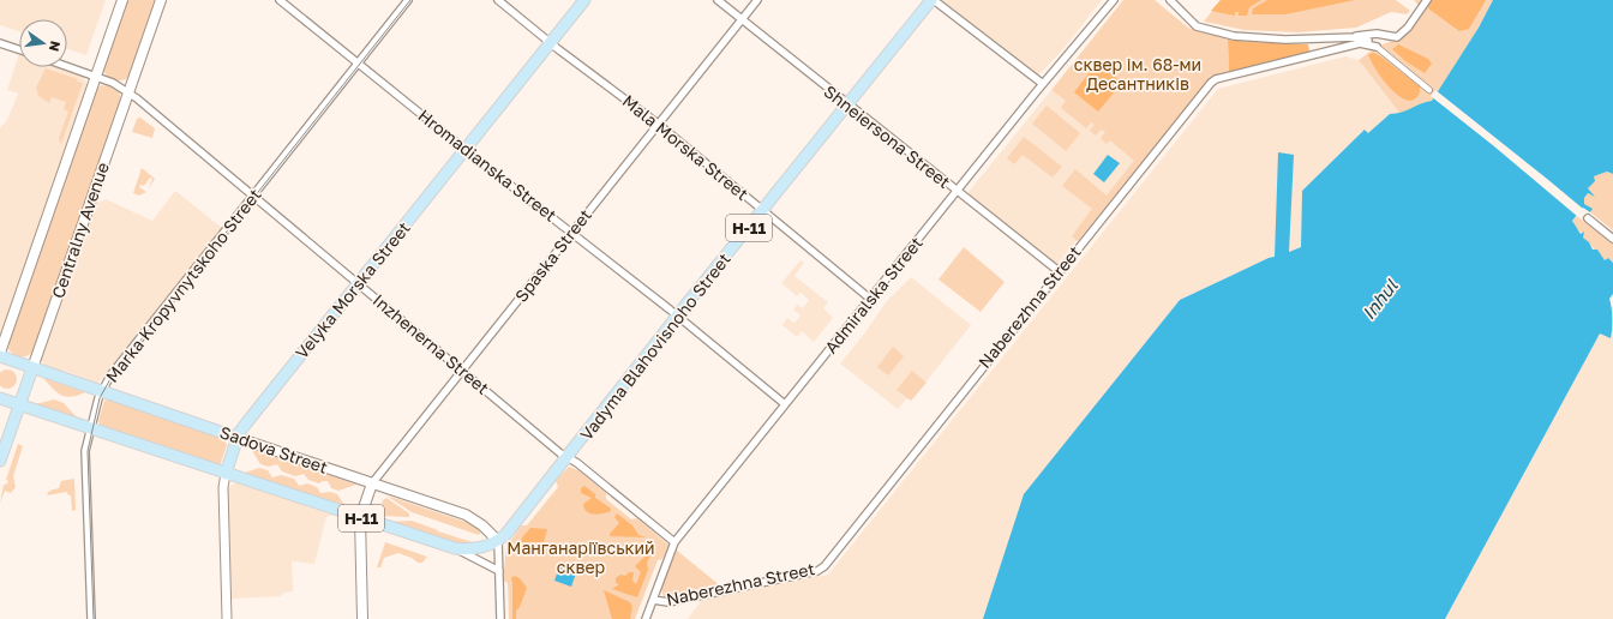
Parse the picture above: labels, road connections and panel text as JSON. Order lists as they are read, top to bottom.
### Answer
{
  "streets": {
    "main road": [
      "Н-11",
      "Centralny Avenue",
      "Spaska Street",
      "Velyka Morska Street",
      "Vadyma Blahovisnoho Street",
      "Sadova Street"
    ],
    "street": [
      "Shneiersona Street",
      "Mala Morska Street",
      "Hromadianska Street",
      "Marka Kropyvnytskoho Street",
      "Admiralska Street",
      "Naberezhna Street",
      "Inzhenerna Street"
    ]
  },
  "crossings": [
    ["Shneiersona Street", "Spaska Street"],
    ["Shneiersona Street", "Admiralska Street"],
    ["Shneiersona Street", "Naberezhna Street"],
    ["Shneiersona Street", "Vadyma Blahovisnoho Street"],
    ["Mala Morska Street", "Spaska Street"],
    ["Mala Morska Street", "Velyka Morska Street"],
    ["Mala Morska Street", "Admiralska Street"],
    ["Mala Morska Street", "Vadyma Blahovisnoho Street"],
    ["Hromadianska Street", "Spaska Street"],
    ["Hromadianska Street", "Marka Kropyvnytskoho Street"],
    ["Hromadianska Street", "Velyka Morska Street"],
    ["Hromadianska Street", "Admiralska Street"],
    ["Hromadianska Street", "Vadyma Blahovisnoho Street"],
    ["Н-11", "Centralny Avenue"],
    ["Н-11", "Spaska Street"],
    ["Н-11", "Marka Kropyvnytskoho Street"],
    ["Н-11", "Velyka Morska Street"],
    ["Н-11", "Vadyma Blahovisnoho Street"],
    ["Н-11", "Sadova Street"],
    ["Centralny Avenue", "Inzhenerna Street"],
    ["Centralny Avenue", "Sadova Street"],
    ["Spaska Street", "Inzhenerna Street"],
    ["Spaska Street", "Sadova Street"],
    ["Marka Kropyvnytskoho Street", "Inzhenerna Street"],
    ["Marka Kropyvnytskoho Street", "Sadova Street"],
    ["Velyka Morska Street", "Inzhenerna Street"],
    ["Velyka Morska Street", "Sadova Street"],
    ["Admiralska Street", "Naberezhna Street"],
    ["Admiralska Street", "Inzhenerna Street"],
    ["Inzhenerna Street", "Vadyma Blahovisnoho Street"],
    ["Vadyma Blahovisnoho Street", "Sadova Street"]
  ],
  "water": ["Inhul"],
  "parks": ["сквер ім. 68-ми Десантників", "Манганаріївський сквер"],
  "north": "right"
}
